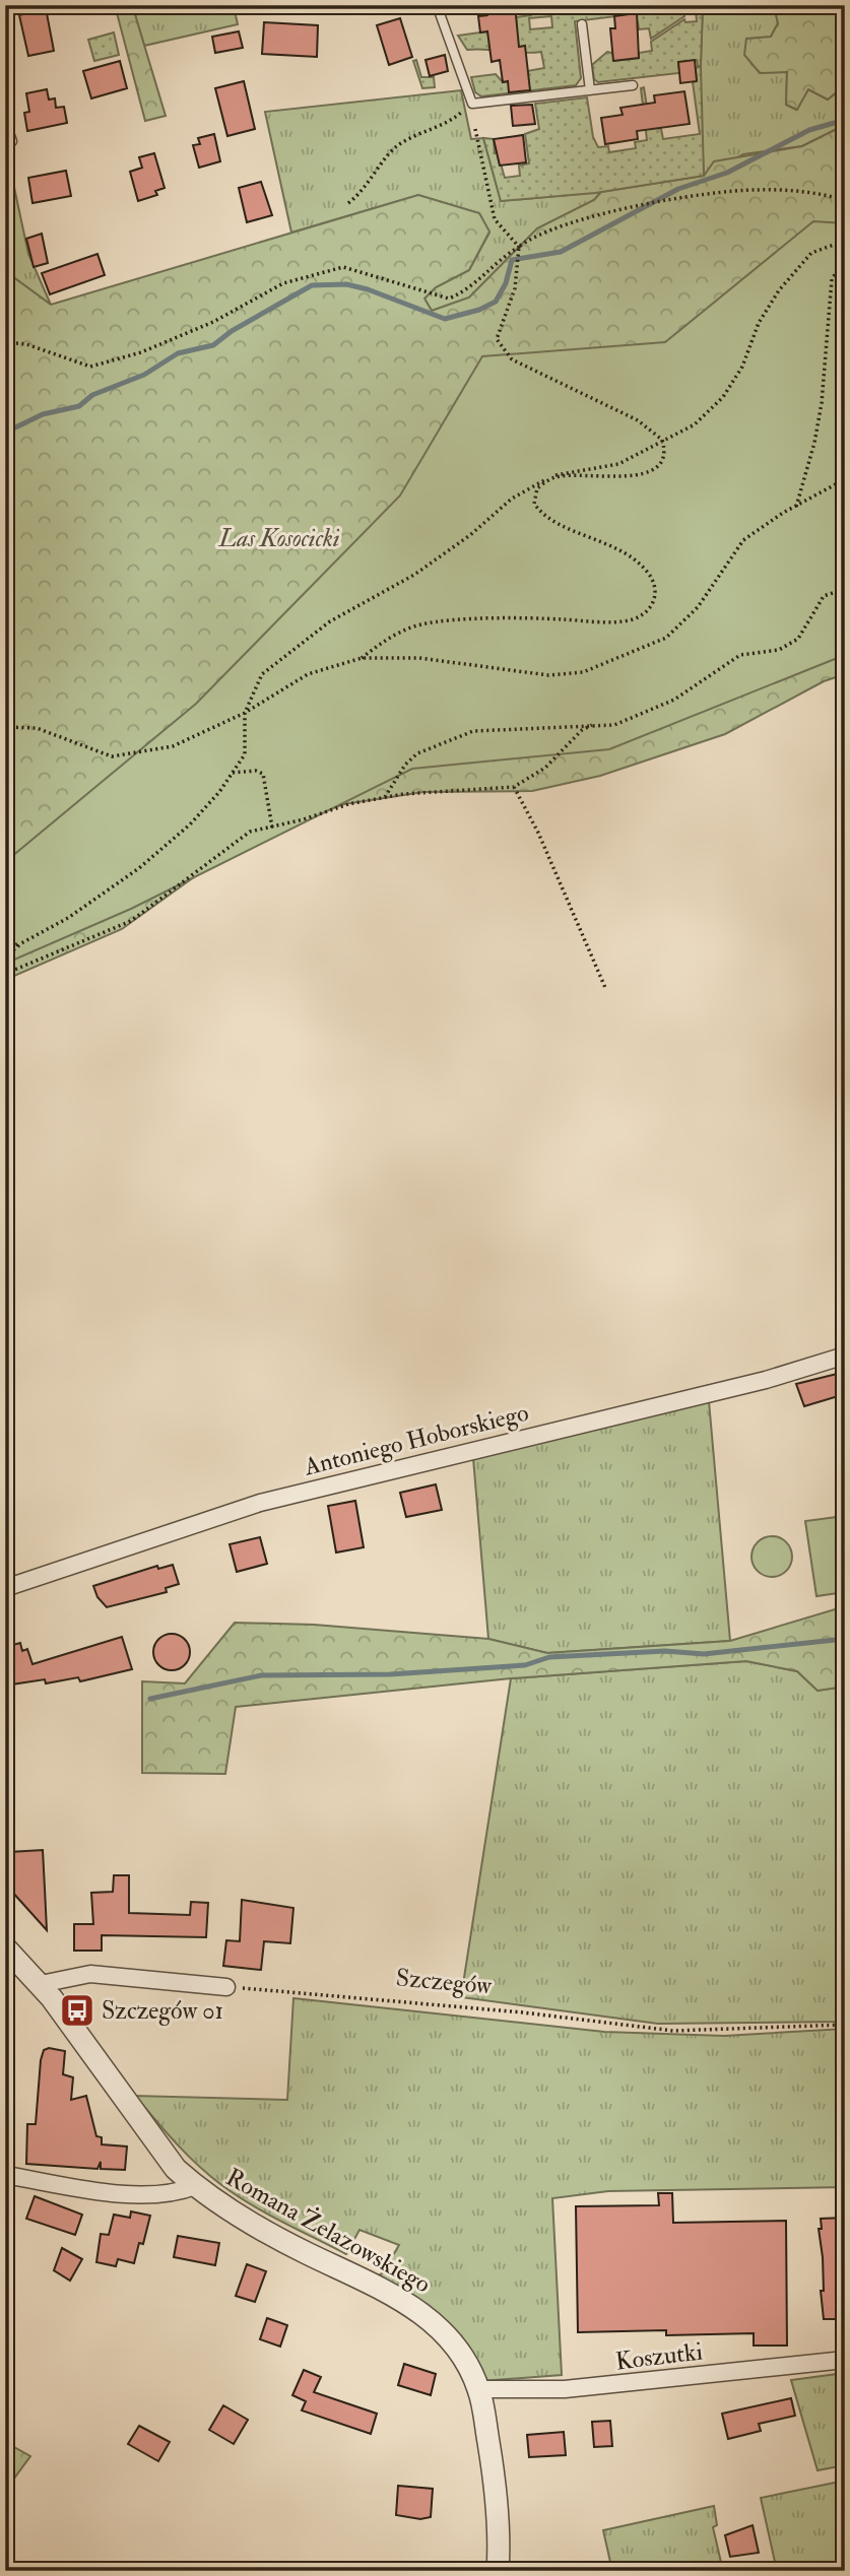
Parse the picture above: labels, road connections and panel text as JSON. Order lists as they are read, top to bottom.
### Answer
{
  "streets": {
    "street": ["Antoniego Hoborskiego", "Romana Żelazowskiego", "Koszutki"],
    "path": ["Szczegów"]
  },
  "crossings": [
    ["Romana Żelazowskiego", "Koszutki"]
  ],
  "parks": ["Las Kosocicki"],
  "places": {
    "bus stop": ["Szczegów 01"]
  }
}
